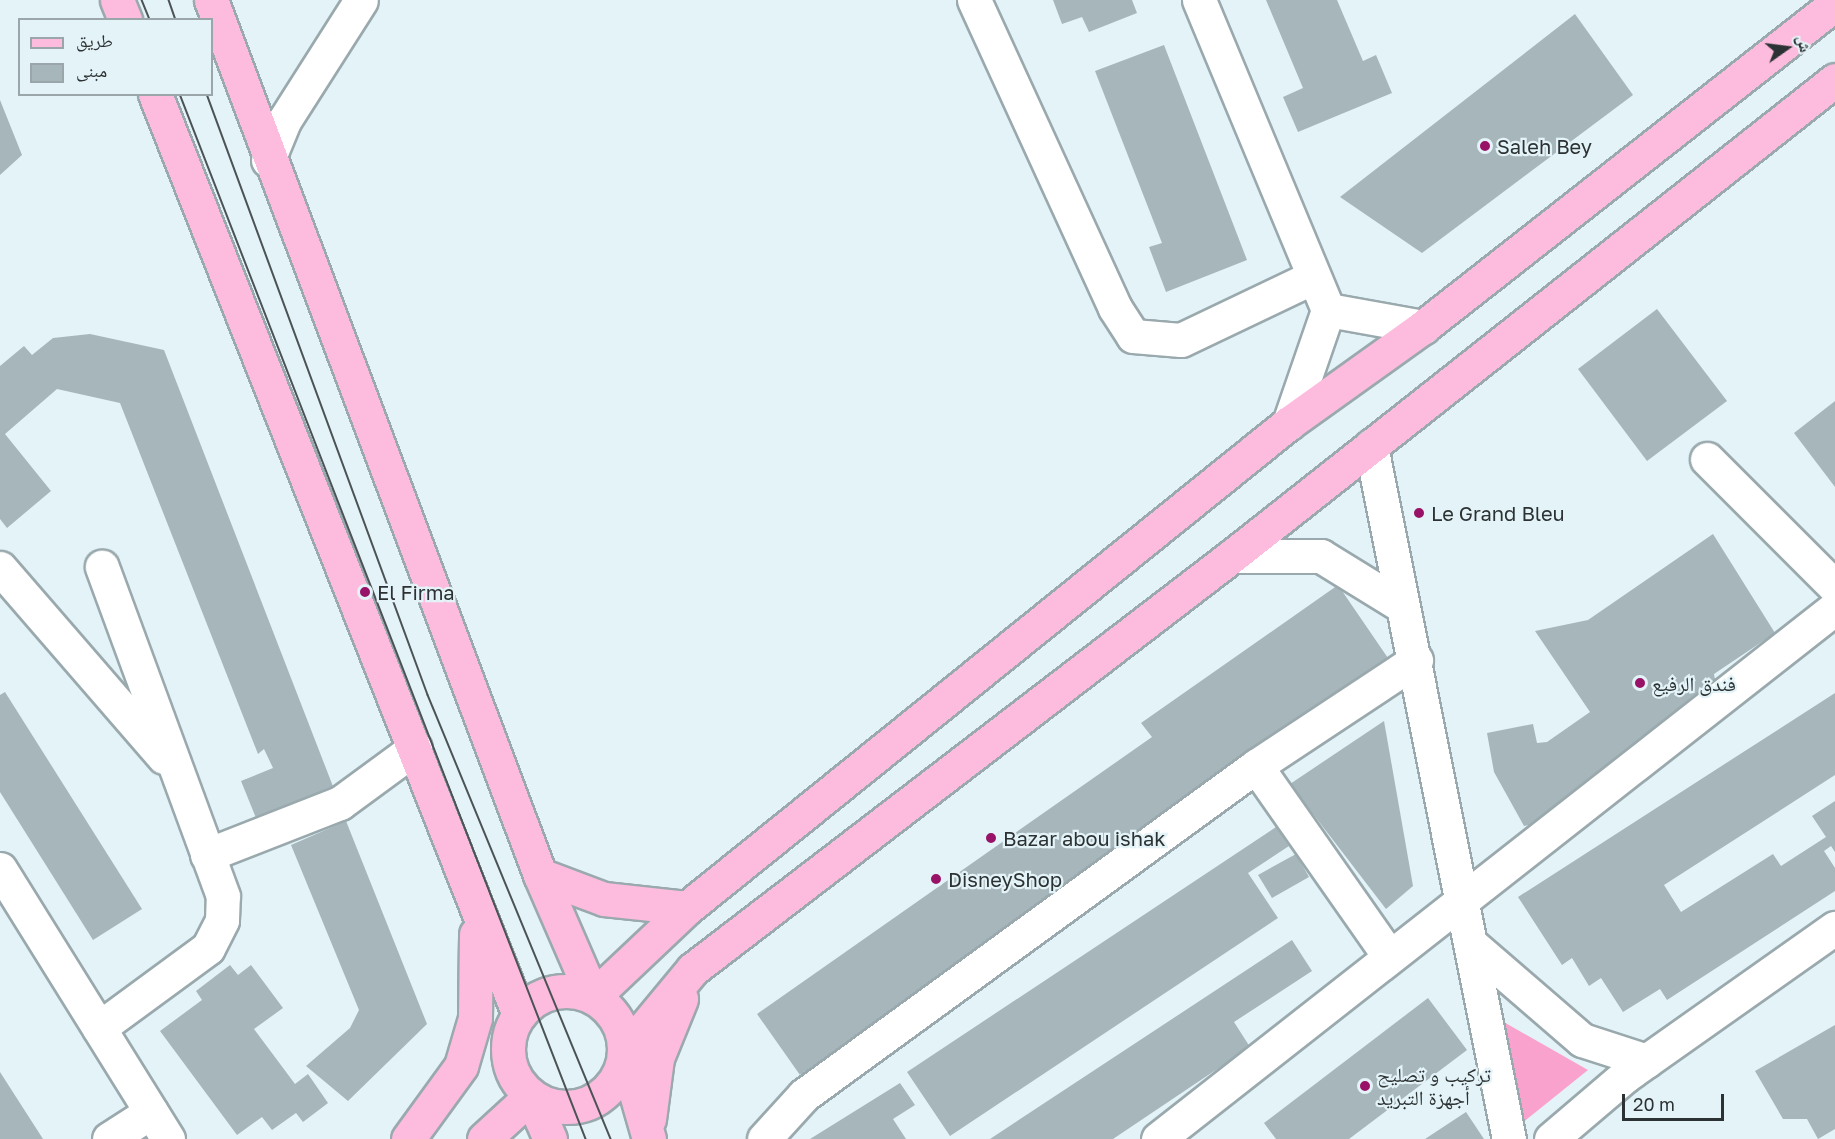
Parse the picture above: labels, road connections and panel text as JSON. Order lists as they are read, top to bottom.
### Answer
{
  "places": [
    "Saleh Bey",
    "Le Grand Bleu",
    "El Firma",
    "فندق الرفيع",
    "Bazar abou ishak",
    "DisneyShop",
    "تركيب و تصليح أجهزة التبريد"
  ],
  "legend": ["طريق", "مبنى"],
  "scale_bar": "20 m",
  "north": "right"
}
